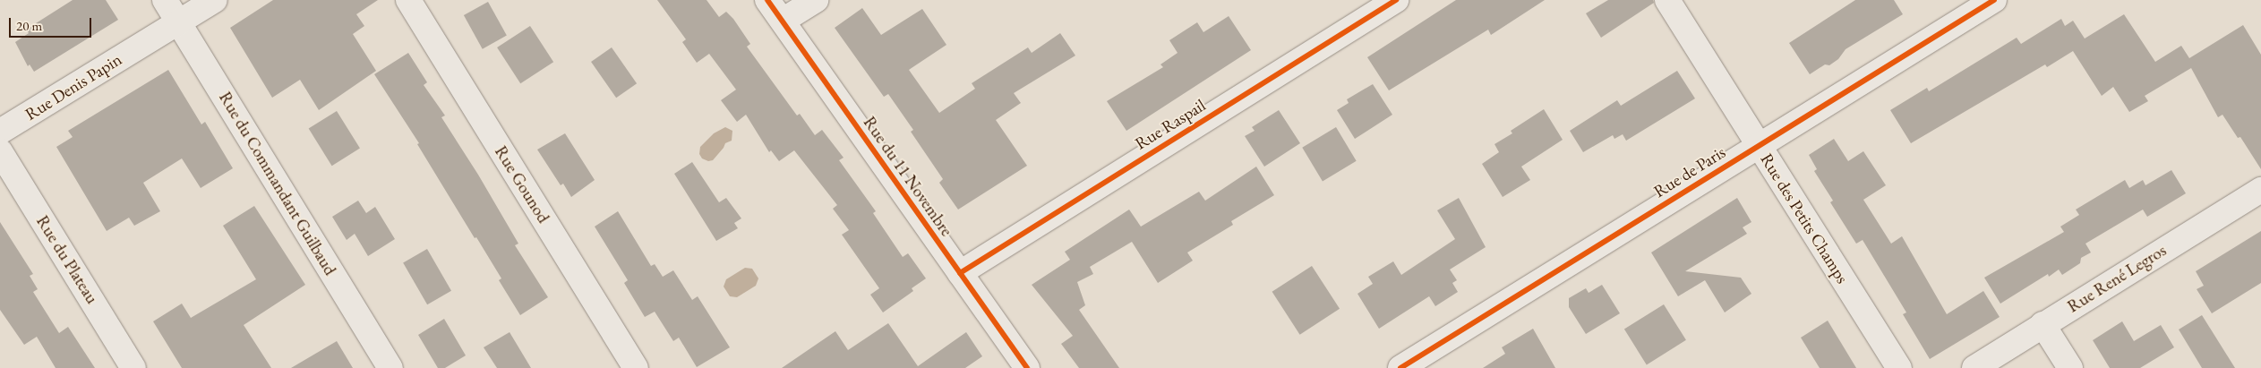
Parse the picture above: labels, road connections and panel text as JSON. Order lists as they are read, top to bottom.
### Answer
{
  "streets": {
    "street": [
      "Rue Denis Papin",
      "Rue Raspail",
      "Rue de Paris",
      "Rue du 11 Novembre",
      "Rue du Commandant Guilbaud",
      "Rue Gounod",
      "Rue des Petits Champs",
      "Rue du Plateau",
      "Rue René Legros"
    ]
  },
  "crossings": [
    ["Rue Denis Papin", "Rue du Commandant Guilbaud"],
    ["Rue Raspail", "Rue du 11 Novembre"],
    ["Rue de Paris", "Rue des Petits Champs"]
  ],
  "scale_bar": "20 m"
}
